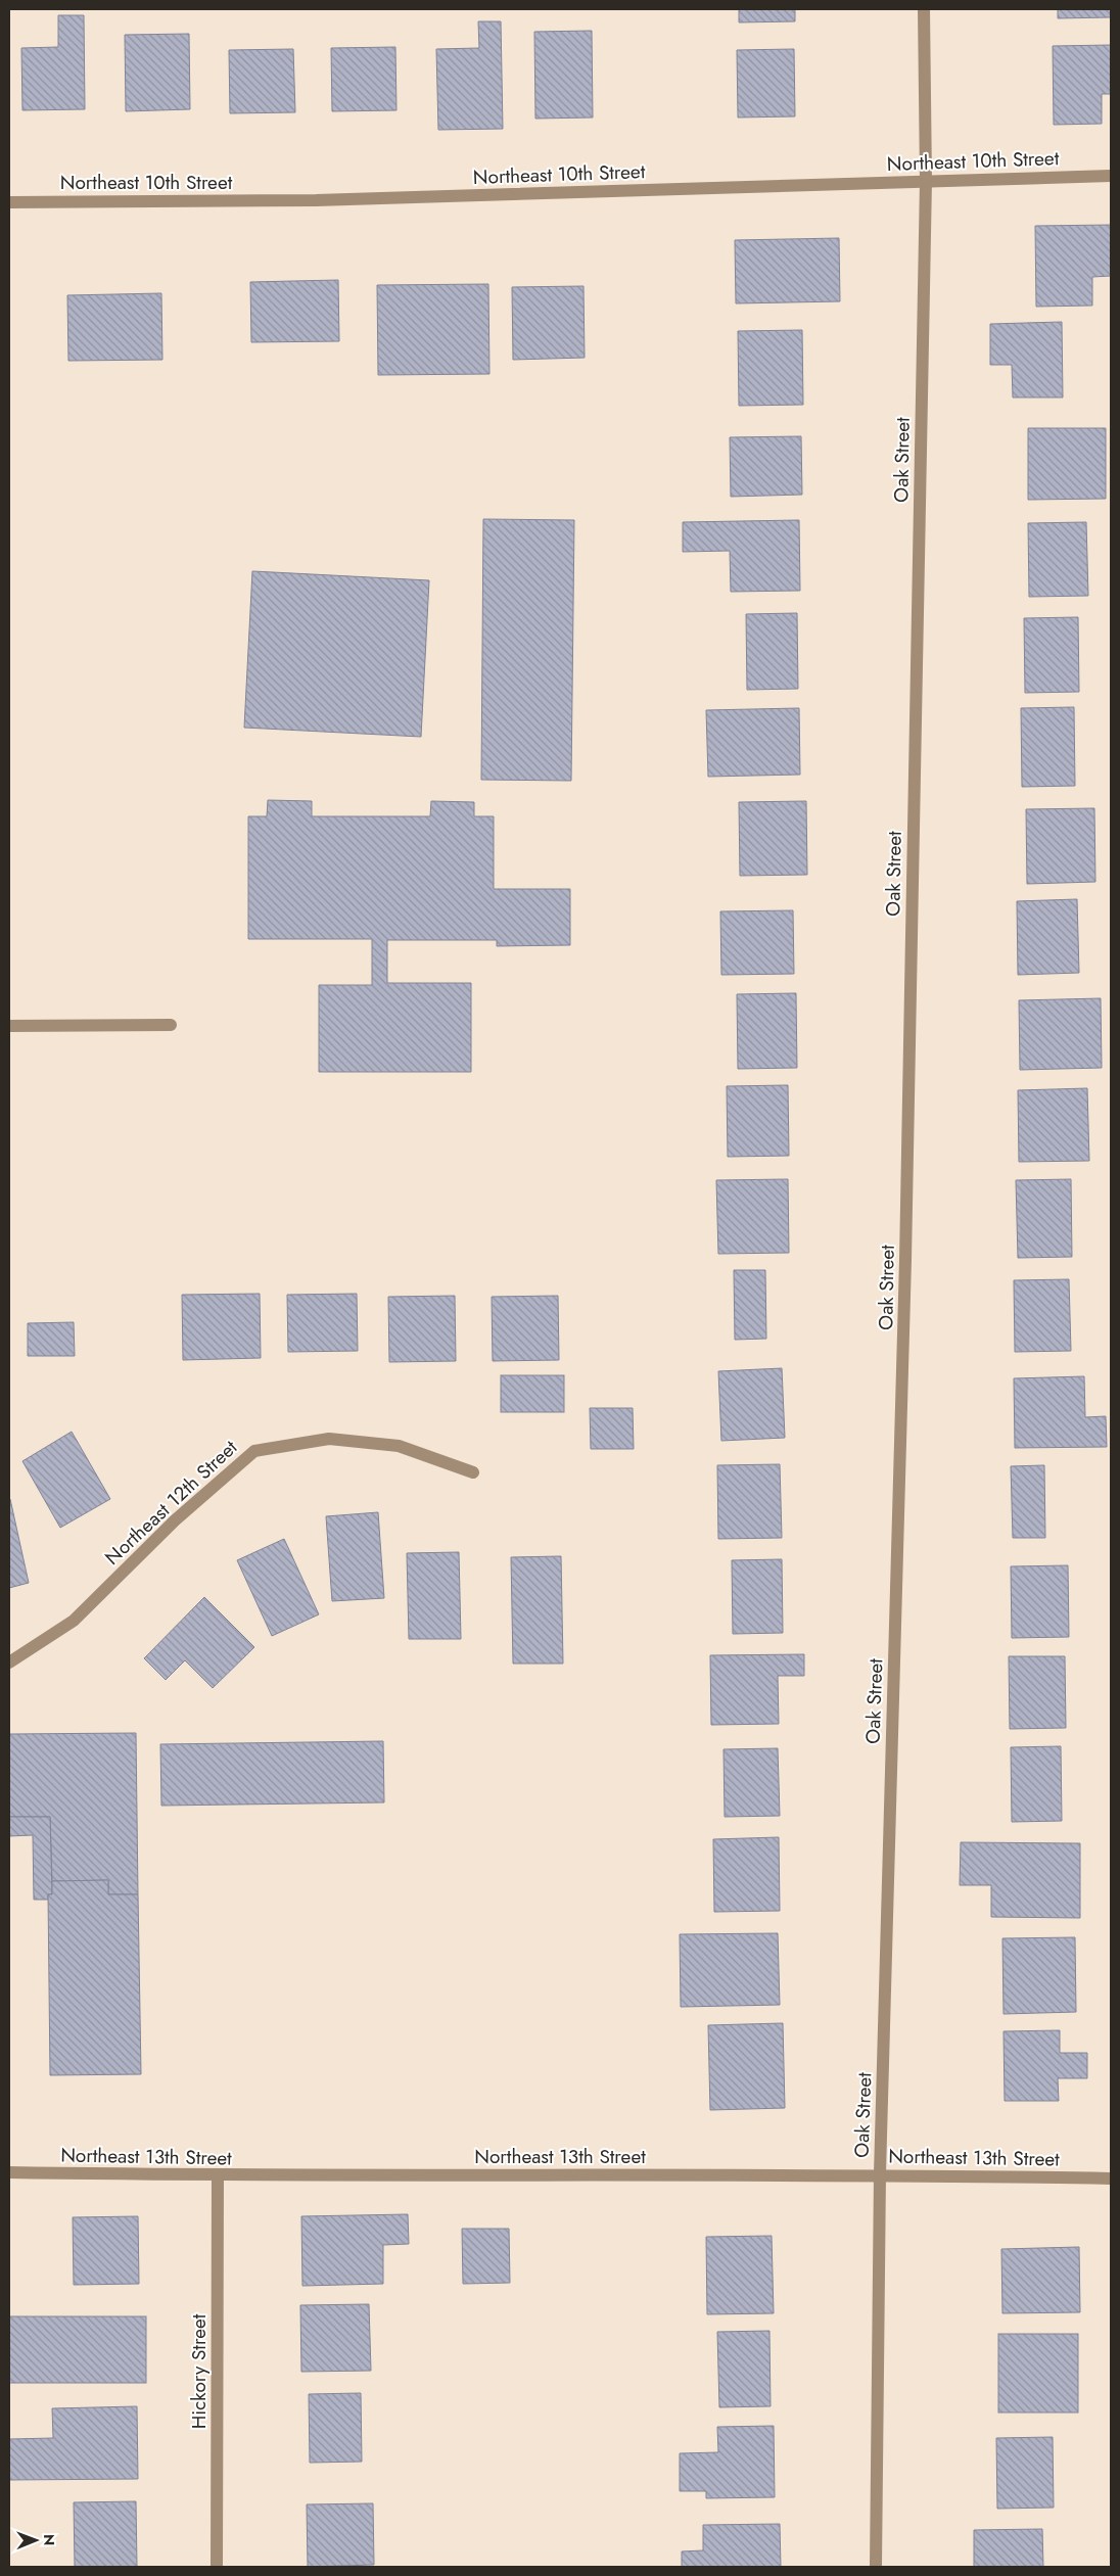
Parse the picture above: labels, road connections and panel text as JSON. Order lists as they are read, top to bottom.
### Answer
{
  "streets": {
    "street": [
      "Northeast 10th Street",
      "Oak Street",
      "Northeast 12th Street",
      "Northeast 13th Street",
      "Hickory Street"
    ]
  },
  "crossings": [
    ["Northeast 10th Street", "Oak Street"],
    ["Oak Street", "Northeast 13th Street"],
    ["Northeast 13th Street", "Hickory Street"]
  ],
  "north": "right"
}
